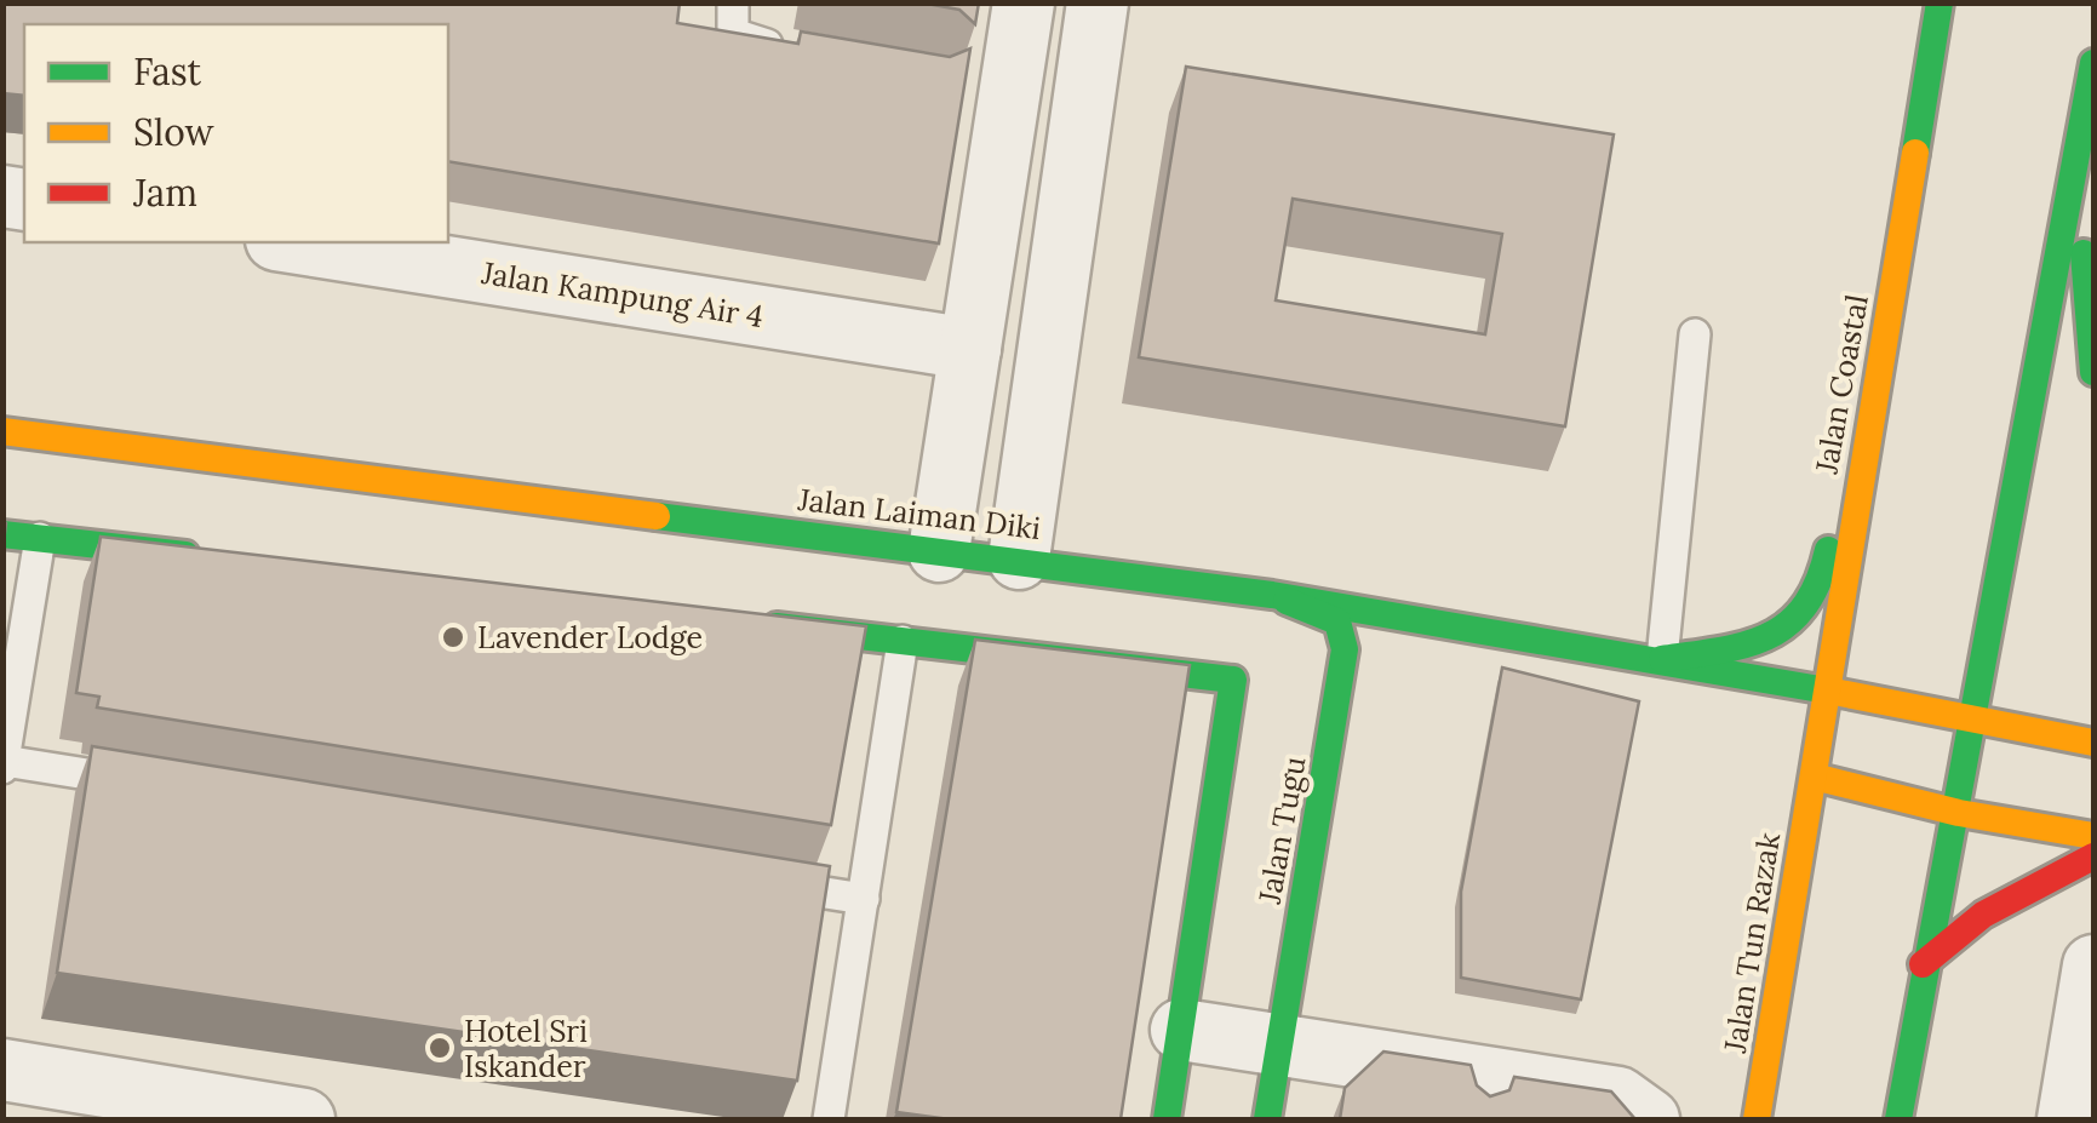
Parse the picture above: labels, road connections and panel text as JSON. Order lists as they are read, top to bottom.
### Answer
{
  "streets": {
    "main road": [
      "Jalan Coastal",
      "Jalan Laiman Diki",
      "Jalan Tugu",
      "Jalan Tun Razak"
    ],
    "street": ["Jalan Kampung Air 4"]
  },
  "crossings": [
    ["Jalan Coastal", "Jalan Laiman Diki"],
    ["Jalan Coastal", "Jalan Tun Razak"],
    ["Jalan Laiman Diki", "Jalan Tugu"]
  ],
  "places": ["Lavender Lodge", "Hotel Sri Iskander"],
  "legend": ["Fast", "Slow", "Jam"]
}
